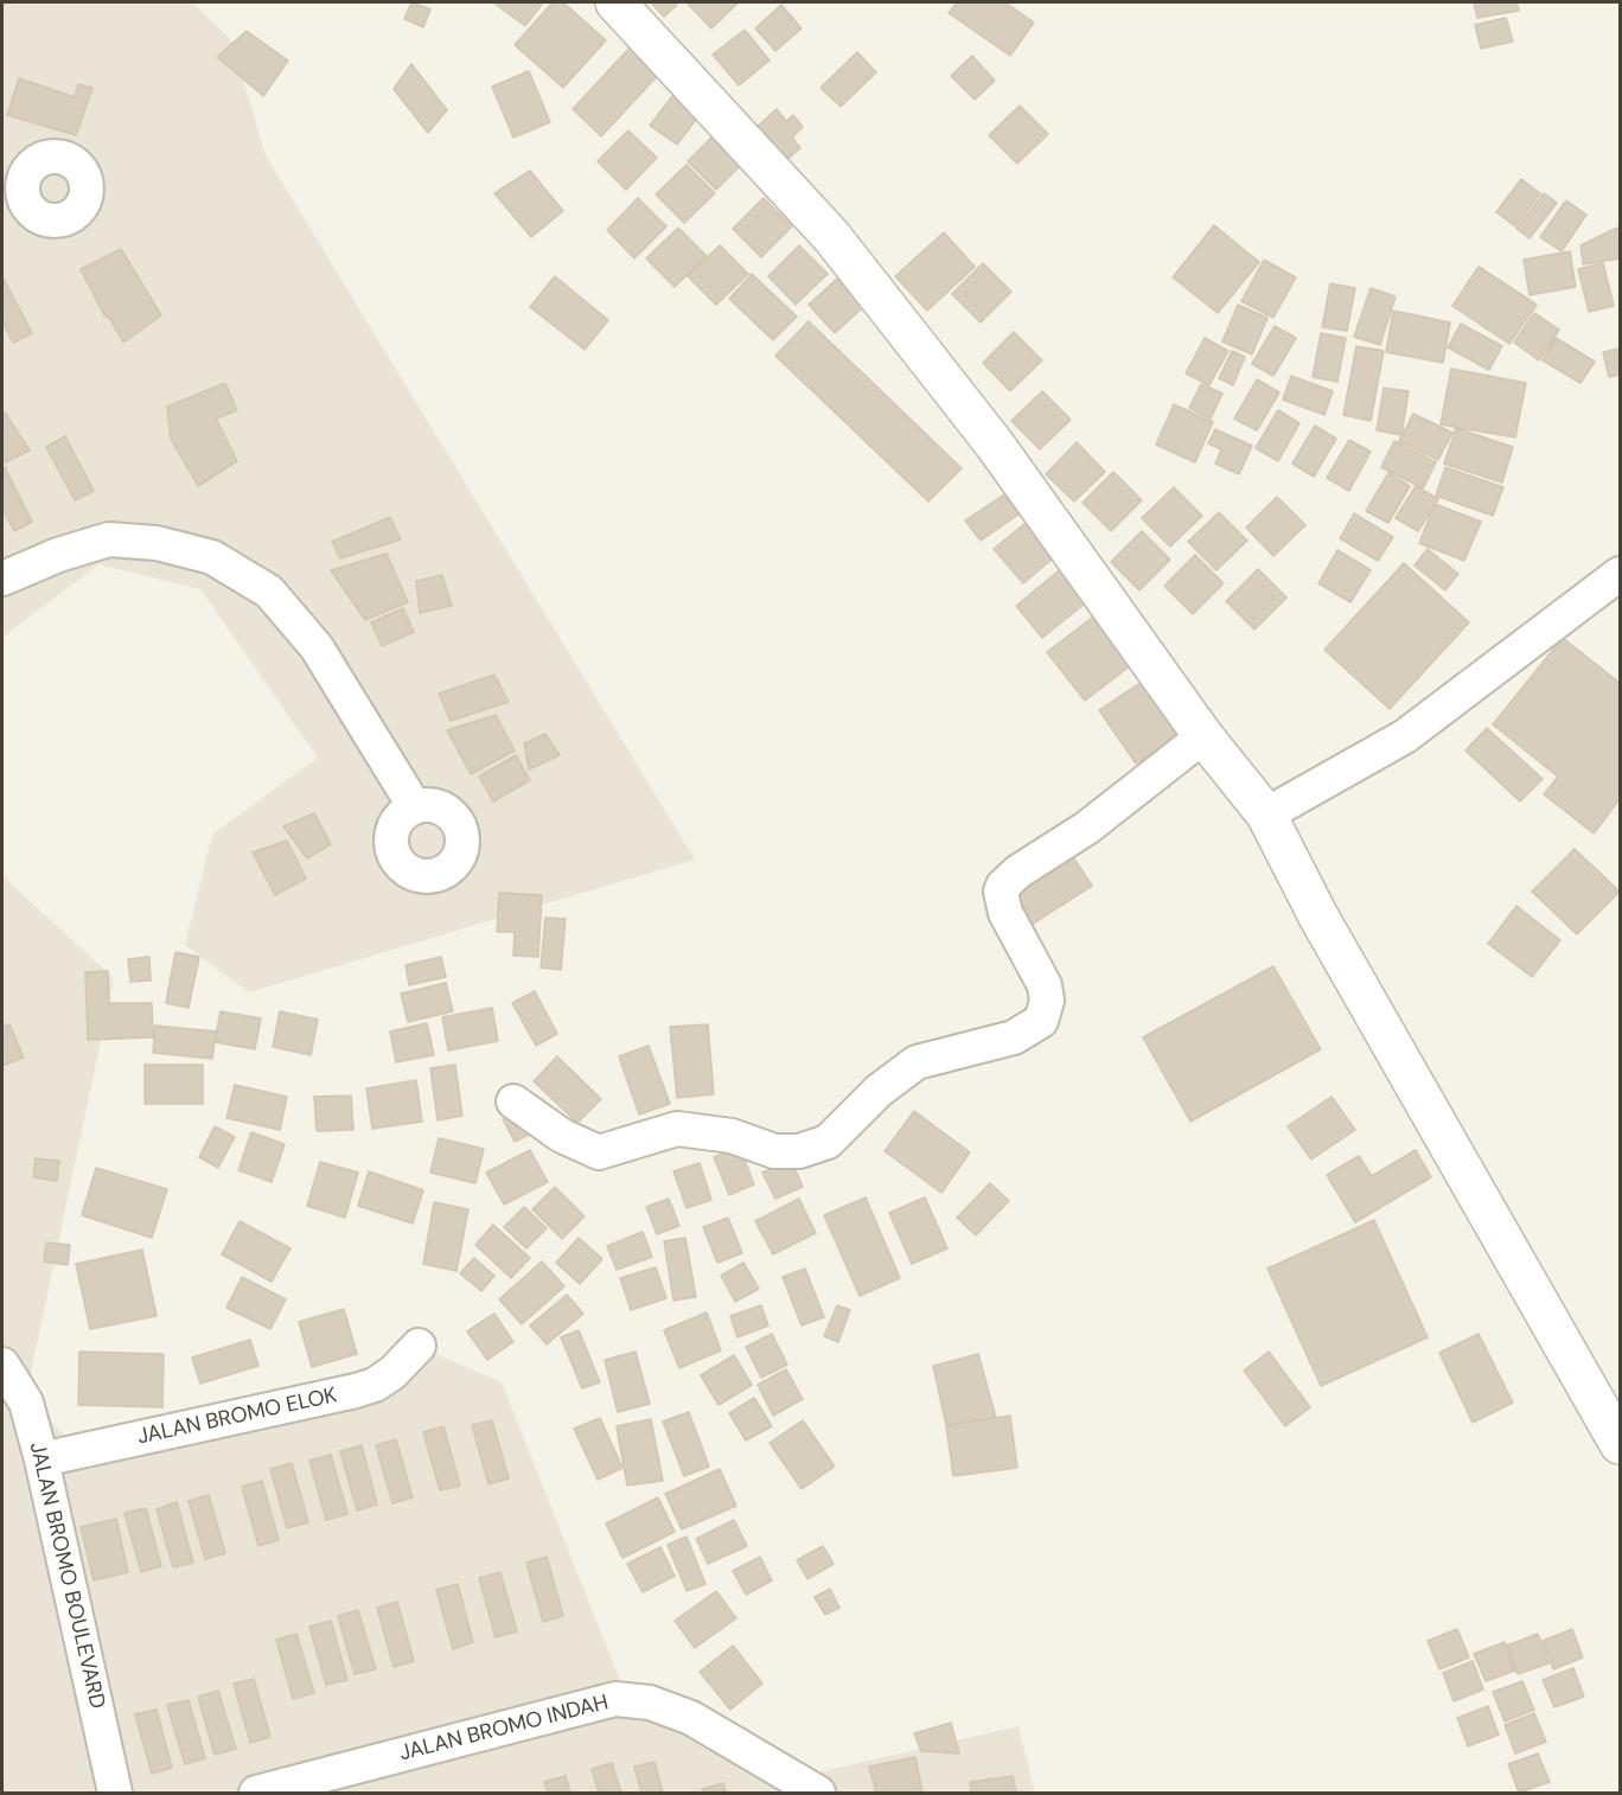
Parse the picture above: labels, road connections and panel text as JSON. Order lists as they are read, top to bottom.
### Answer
{
  "streets": {
    "street": ["JALAN BROMO ELOK", "JALAN BROMO BOULEVARD", "JALAN BROMO INDAH"]
  },
  "crossings": [
    ["JALAN BROMO ELOK", "JALAN BROMO BOULEVARD"]
  ]
}
